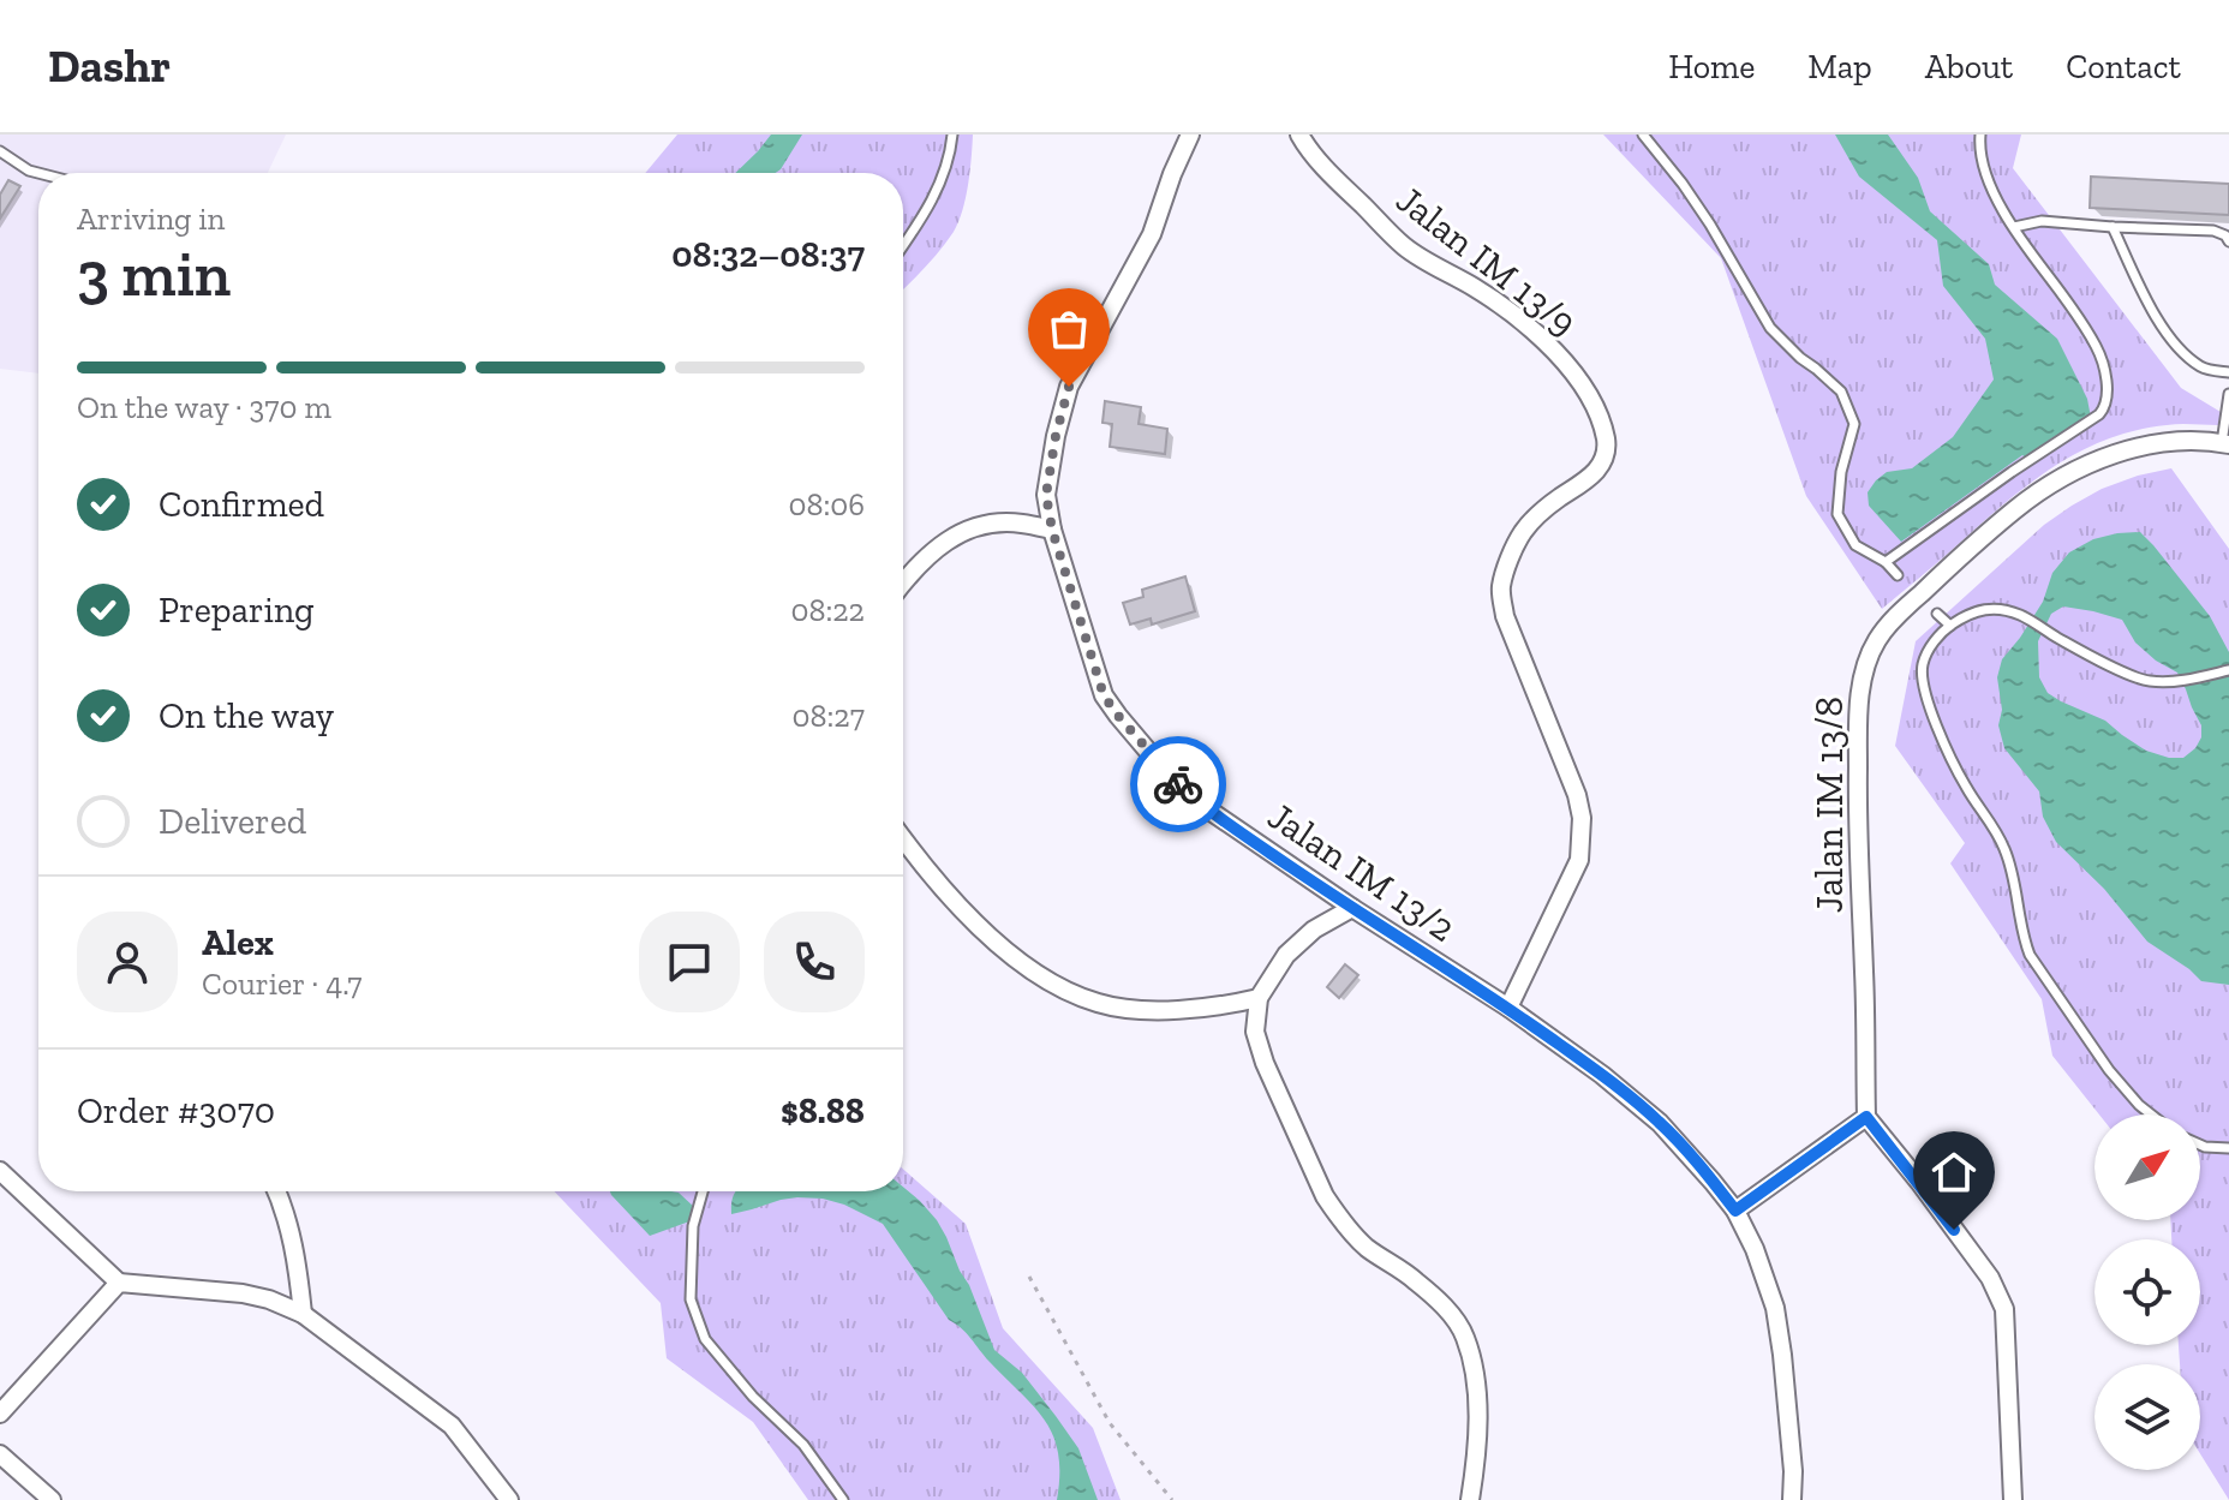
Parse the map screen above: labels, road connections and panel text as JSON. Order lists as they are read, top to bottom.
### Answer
{
  "streets": {
    "street": ["Jalan IM 13/9", "Jalan IM 13/8", "Jalan IM 13/2"]
  },
  "crossings": [
    ["Jalan IM 13/9", "Jalan IM 13/2"]
  ],
  "north": "top right",
  "page": {
    "header": "Dashr",
    "nav": [
      "Home",
      "Map",
      "About",
      "Contact"
    ],
    "heading": ["3 min", "Arriving in", "08:32–08:37"],
    "panel": [
      "Alex",
      "Courier · 4.7",
      "Order #3070",
      "$8.88"
    ],
    "bar": "On the way · 370 m",
    "list": [
      ["Confirmed", "08:06"],
      ["Preparing", "08:22"],
      ["On the way", "08:27"],
      "Delivered"
    ]
  }
}
